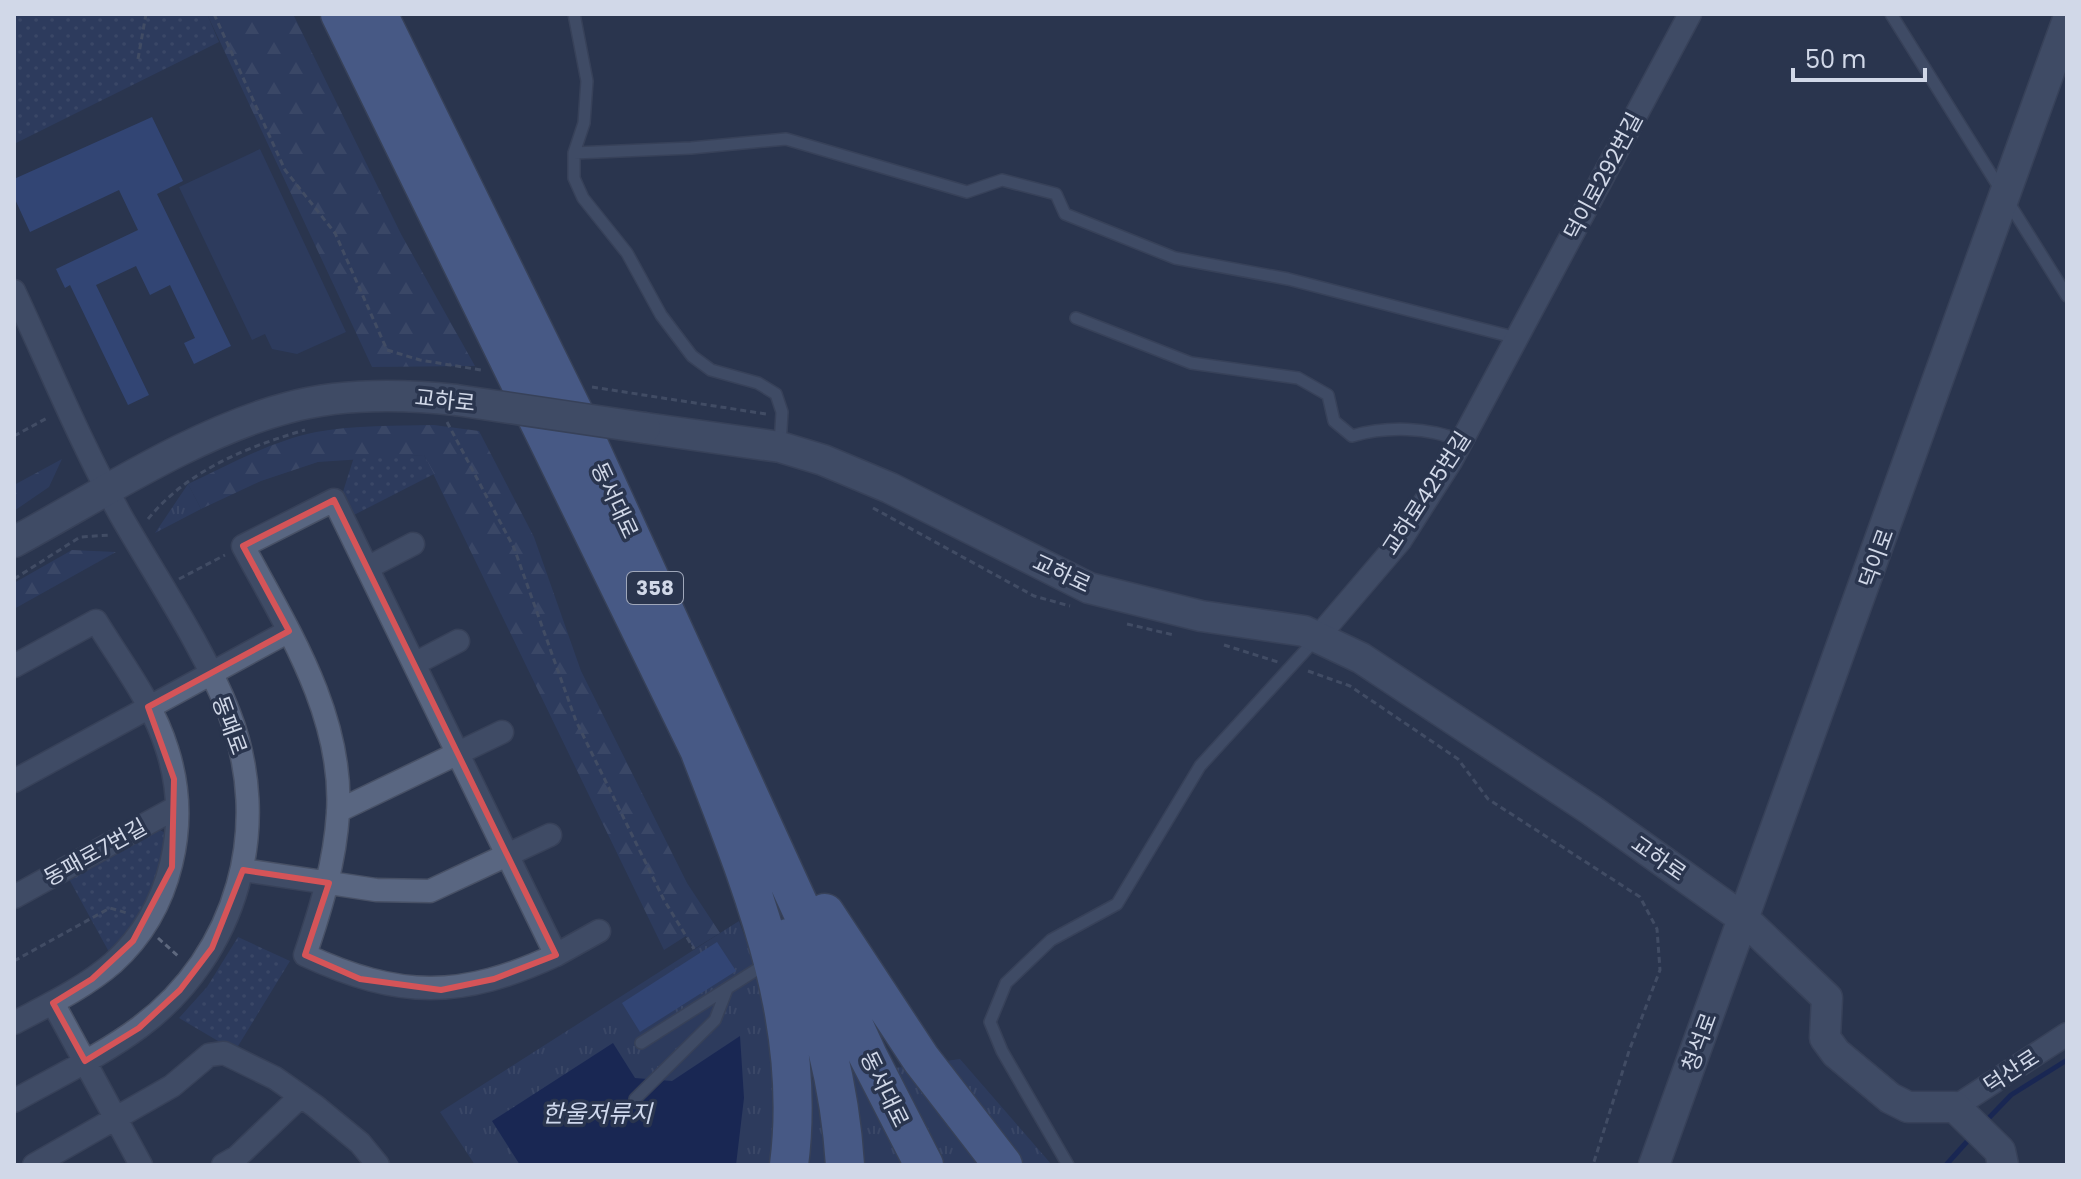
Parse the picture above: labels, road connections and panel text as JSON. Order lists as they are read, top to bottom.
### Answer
{
  "streets": {
    "highway": ["동서대로", "358"],
    "street": [
      "덕이로292번길",
      "교하로",
      "교하로425번길",
      "덕이로",
      "동패로",
      "동패로7번길",
      "청석로",
      "덕산로"
    ]
  },
  "crossings": [
    ["덕이로292번길", "교하로425번길"],
    ["교하로", "교하로425번길"],
    ["교하로", "덕이로"],
    ["교하로", "동패로"],
    ["교하로", "청석로"],
    ["교하로", "덕산로"],
    ["덕이로", "청석로"]
  ],
  "water": ["한울저류지"],
  "scale_bar": "50 m"
}
